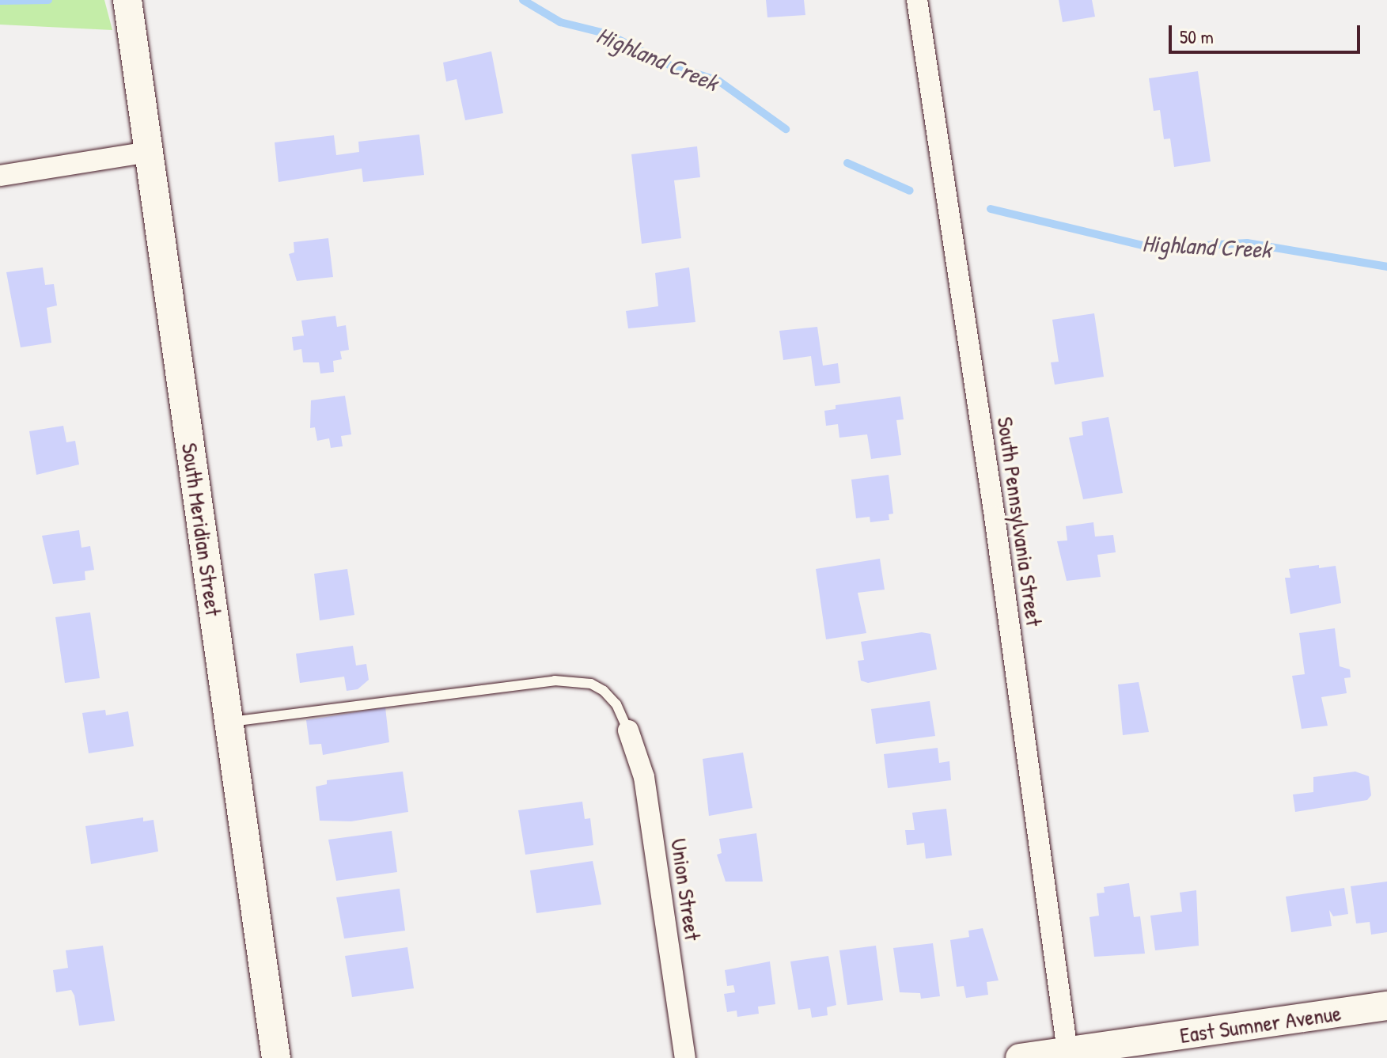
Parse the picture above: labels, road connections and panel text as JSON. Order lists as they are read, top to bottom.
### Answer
{
  "streets": {
    "main road": ["South Meridian Street", "East Sumner Avenue"],
    "street": ["South Pennsylvania Street", "Union Street"]
  },
  "crossings": [
    ["South Pennsylvania Street", "East Sumner Avenue"]
  ],
  "water": ["Highland Creek"],
  "scale_bar": "50 m"
}
